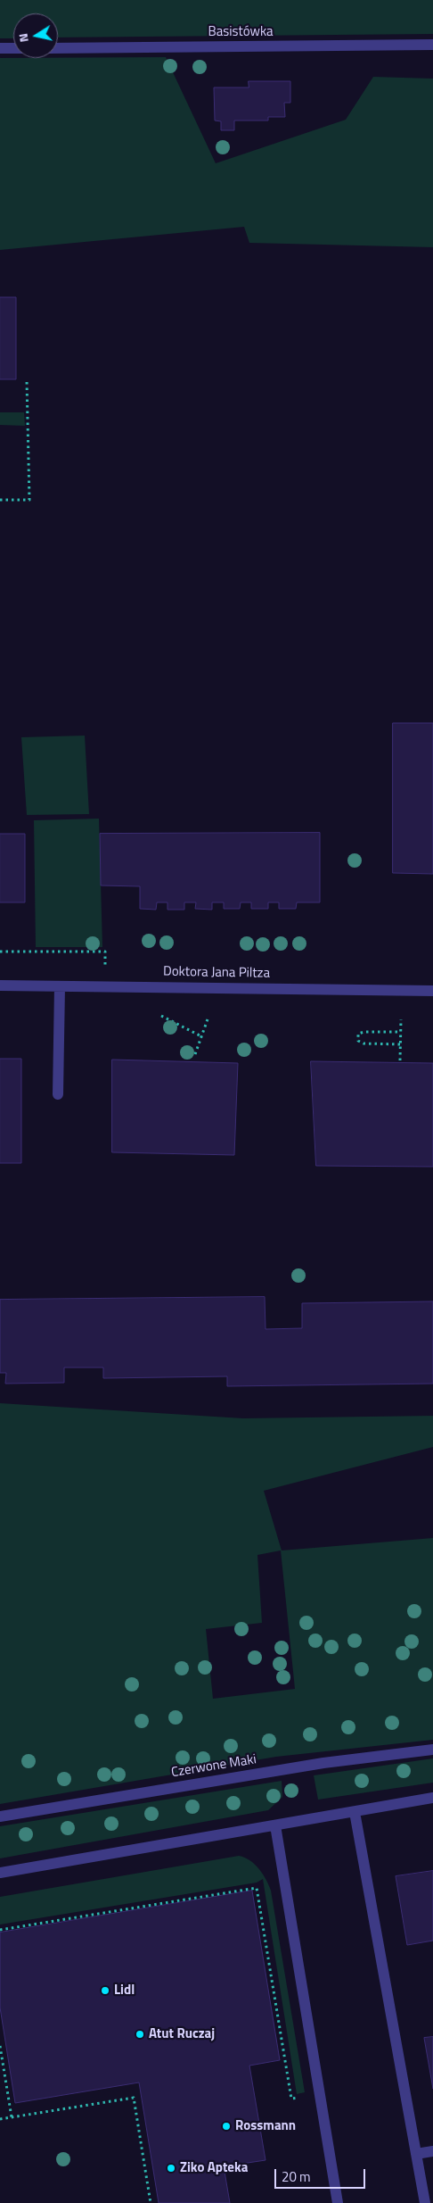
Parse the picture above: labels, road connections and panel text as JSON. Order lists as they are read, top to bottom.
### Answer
{
  "streets": {
    "street": ["Basistówka", "Doktora Jana Piltza", "Czerwone Maki"]
  },
  "places": [
    "Lidl",
    "Atut Ruczaj",
    "Rossmann",
    "Ziko Apteka"
  ],
  "scale_bar": "20 m",
  "north": "left"
}
